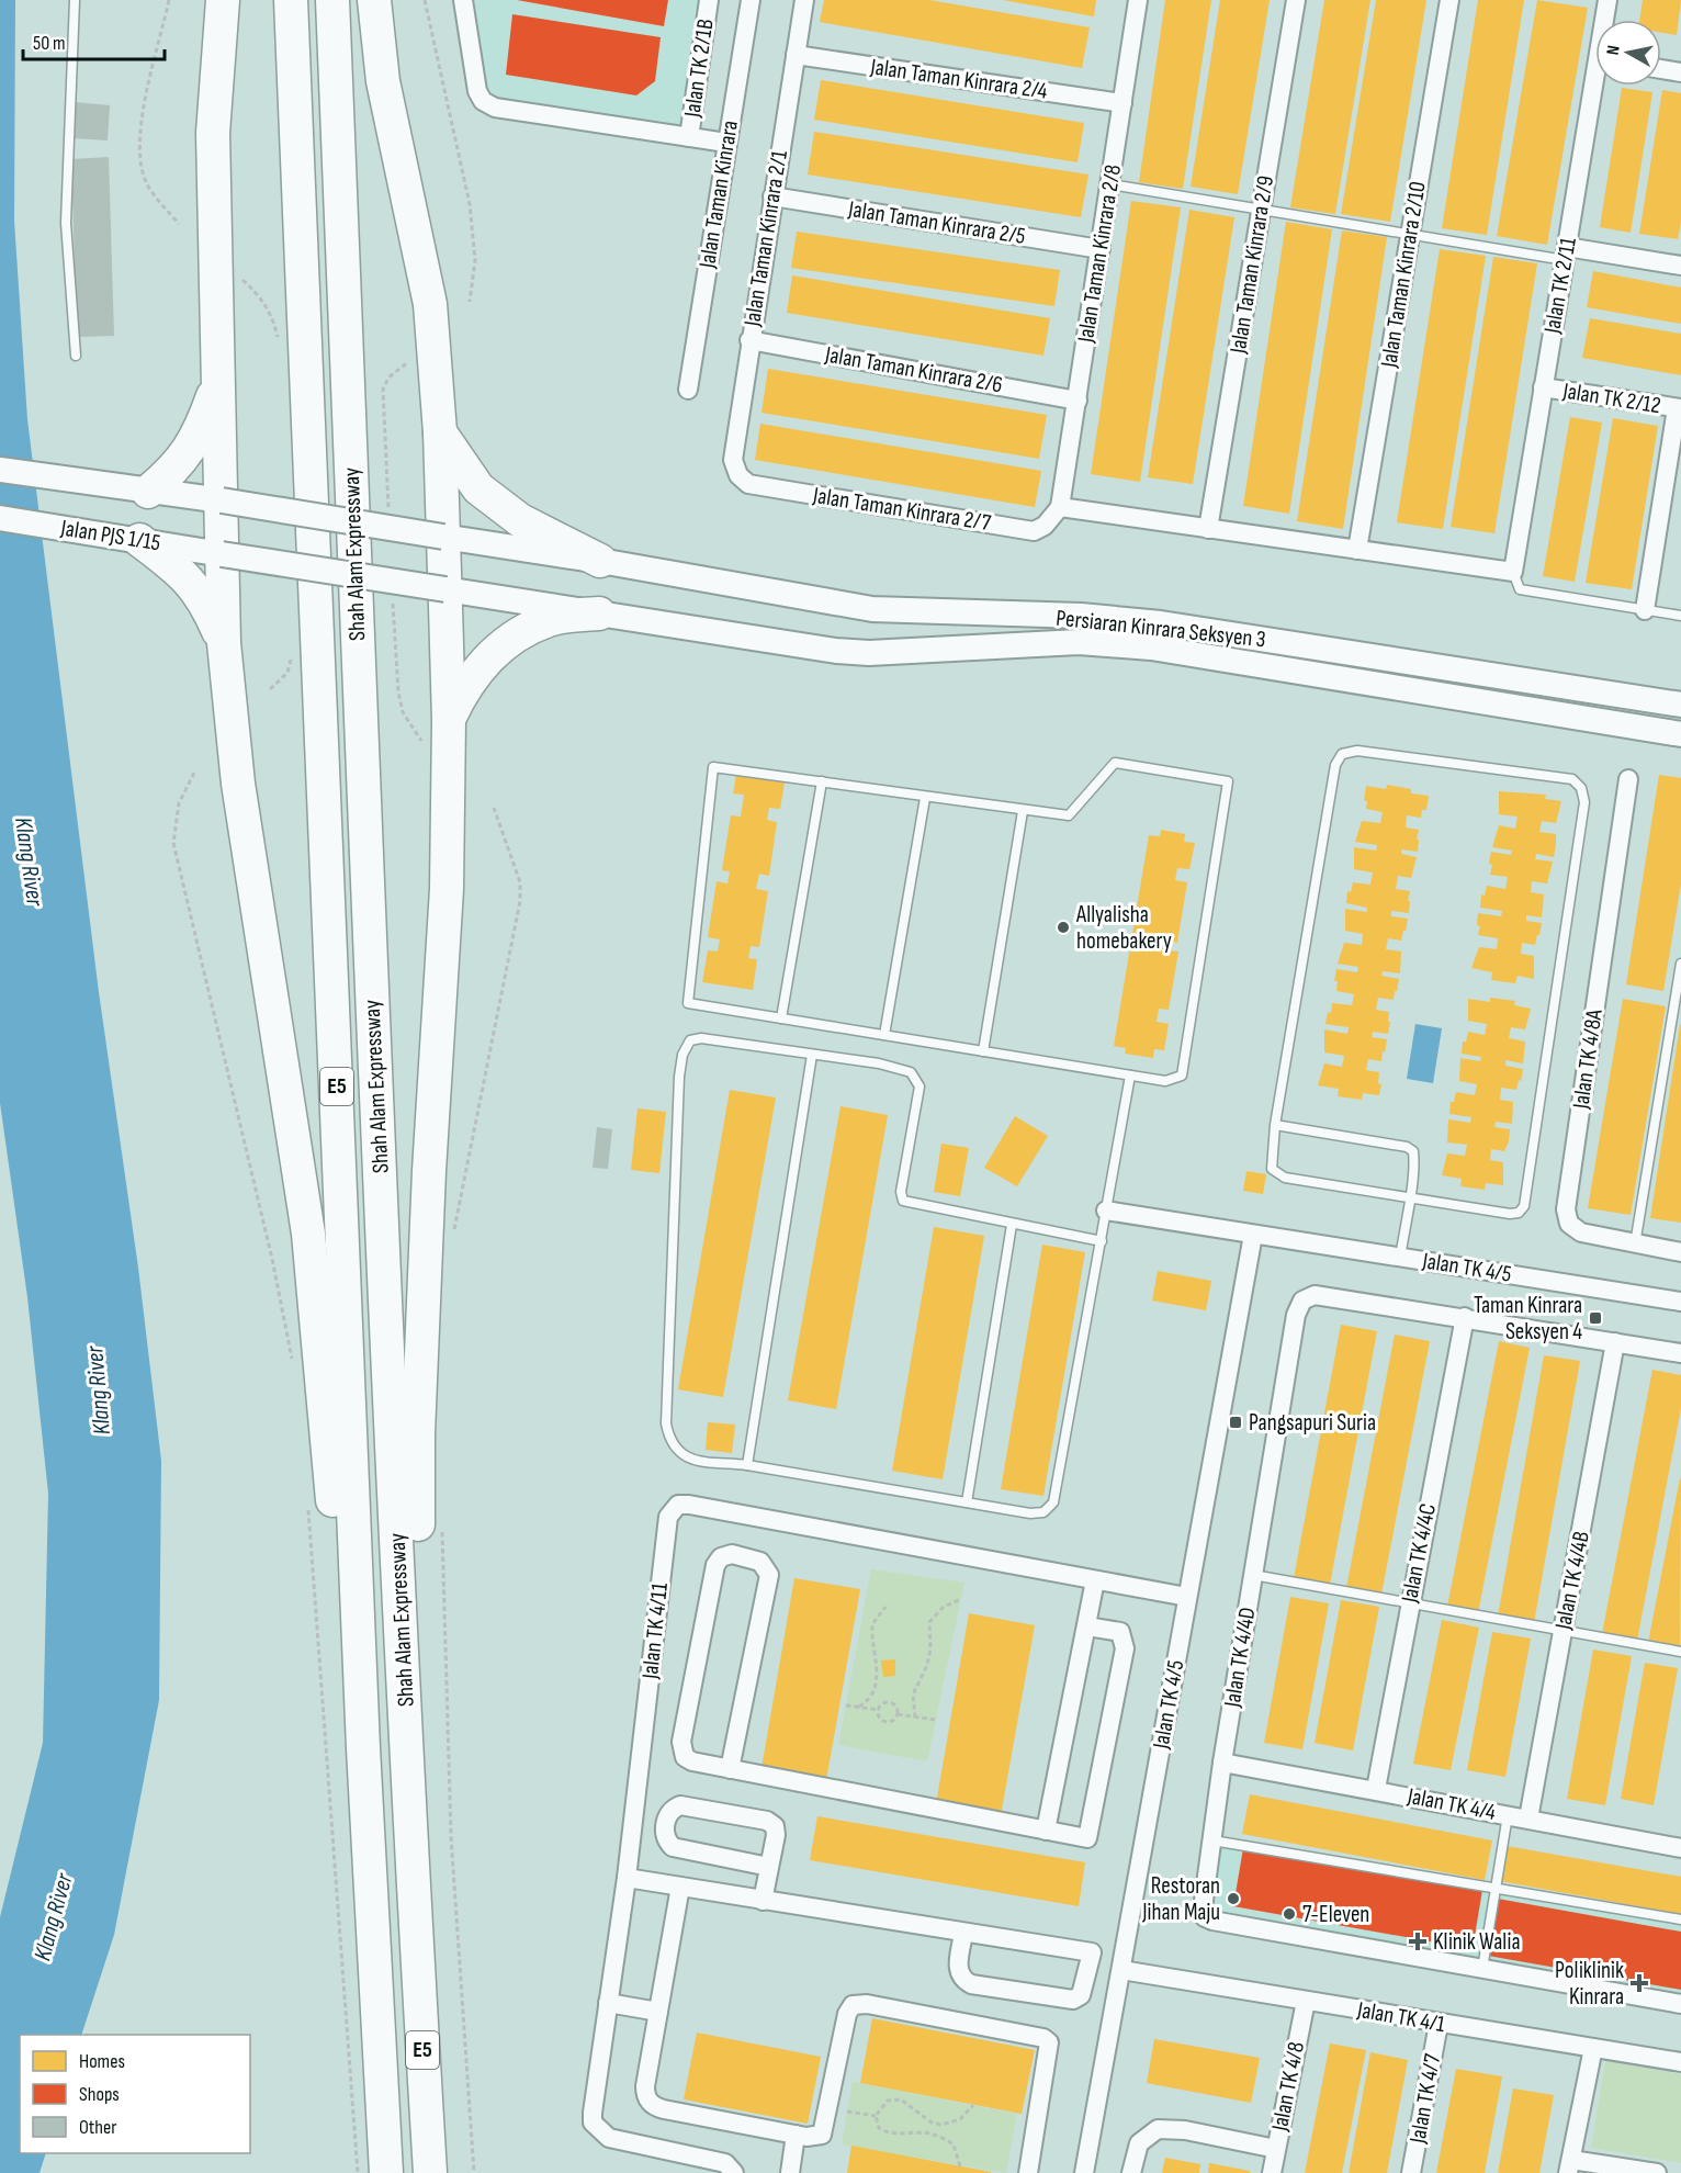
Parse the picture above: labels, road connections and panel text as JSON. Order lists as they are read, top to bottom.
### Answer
{
  "streets": {
    "highway": ["Shah Alam Expressway", "E5"],
    "main road": ["Jalan PJS 1/15", "Persiaran Kinrara Seksyen 3"],
    "street": [
      "Jalan TK 2/1B",
      "Jalan Taman Kinrara 2/4",
      "Jalan Taman Kinrara",
      "Jalan Taman Kinrara 2/5",
      "Jalan Taman Kinrara 2/1",
      "Jalan Taman Kinrara 2/8",
      "Jalan Taman Kinrara 2/9",
      "Jalan Taman Kinrara 2/10",
      "Jalan TK 2/11",
      "Jalan Taman Kinrara 2/6",
      "Jalan TK 2/12",
      "Jalan Taman Kinrara 2/7",
      "Jalan TK 4/8A",
      "Jalan TK 4/5",
      "Jalan TK 4/4C",
      "Jalan TK 4/4B",
      "Jalan TK 4/11",
      "Jalan TK 4/4D",
      "Jalan TK 4/4",
      "Jalan TK 4/1",
      "Jalan TK 4/8",
      "Jalan TK 4/7"
    ]
  },
  "crossings": [
    ["Jalan Taman Kinrara 2/4", "Jalan Taman Kinrara 2/1"],
    ["Jalan Taman Kinrara 2/4", "Jalan Taman Kinrara 2/8"],
    ["Jalan Taman Kinrara 2/5", "Jalan Taman Kinrara 2/1"],
    ["Jalan Taman Kinrara 2/5", "Jalan Taman Kinrara 2/8"],
    ["Jalan Taman Kinrara 2/1", "Jalan Taman Kinrara 2/6"],
    ["Jalan Taman Kinrara 2/1", "Jalan Taman Kinrara 2/7"],
    ["Jalan Taman Kinrara 2/8", "Jalan Taman Kinrara 2/6"],
    ["Jalan Taman Kinrara 2/8", "Jalan Taman Kinrara 2/7"],
    ["Jalan TK 2/11", "Jalan TK 2/12"],
    ["Jalan PJS 1/15", "Persiaran Kinrara Seksyen 3"],
    ["Jalan TK 4/5", "Jalan TK 4/11"],
    ["Jalan TK 4/5", "Jalan TK 4/1"],
    ["Jalan TK 4/4C", "Jalan TK 4/4D"],
    ["Jalan TK 4/4C", "Jalan TK 4/4"],
    ["Jalan TK 4/4B", "Jalan TK 4/4D"],
    ["Jalan TK 4/4B", "Jalan TK 4/4"],
    ["Jalan TK 4/4D", "Jalan TK 4/4"],
    ["Jalan TK 4/1", "Jalan TK 4/8"],
    ["Jalan TK 4/1", "Jalan TK 4/7"]
  ],
  "water": ["Klang River"],
  "places": {
    "other": ["Allyalisha homebakery", "Restoran Jihan Maju", "7-Eleven"],
    "transit": ["Taman Kinrara Seksyen 4", "Pangsapuri Suria"],
    "health": ["Klinik Walia", "Poliklinik Kinrara"]
  },
  "legend": ["Homes", "Shops", "Other"],
  "scale_bar": "50 m",
  "north": "left"
}
